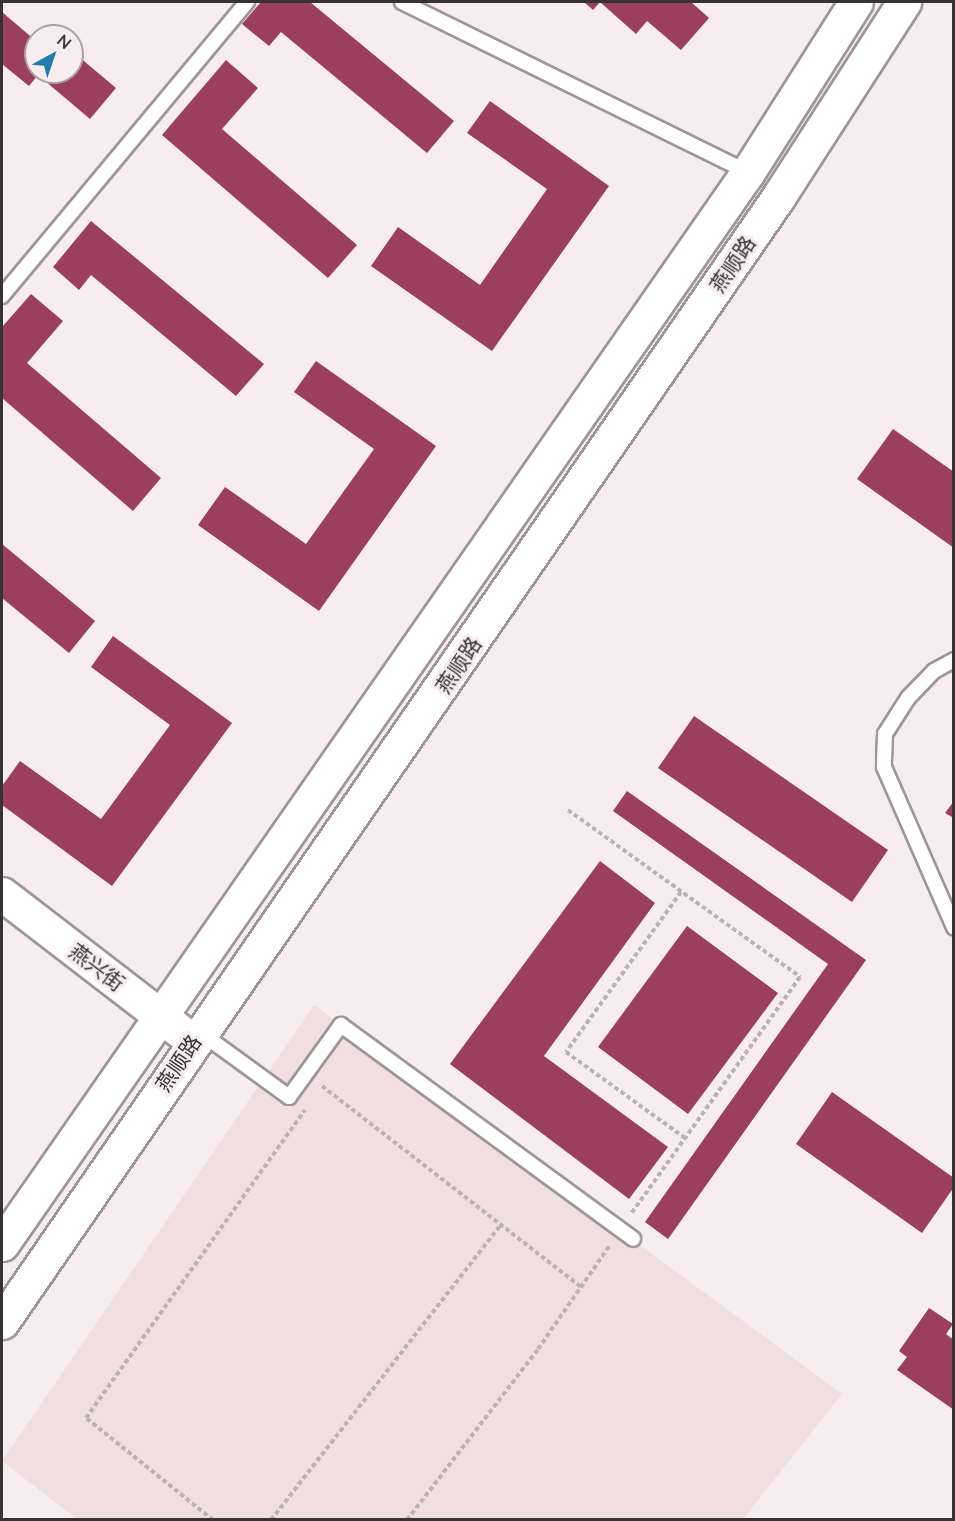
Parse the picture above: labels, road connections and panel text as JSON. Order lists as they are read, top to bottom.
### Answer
{
  "streets": {
    "main road": ["燕顺路", "燕兴街"]
  },
  "crossings": [
    ["燕顺路", "燕兴街"]
  ],
  "north": "top right"
}
